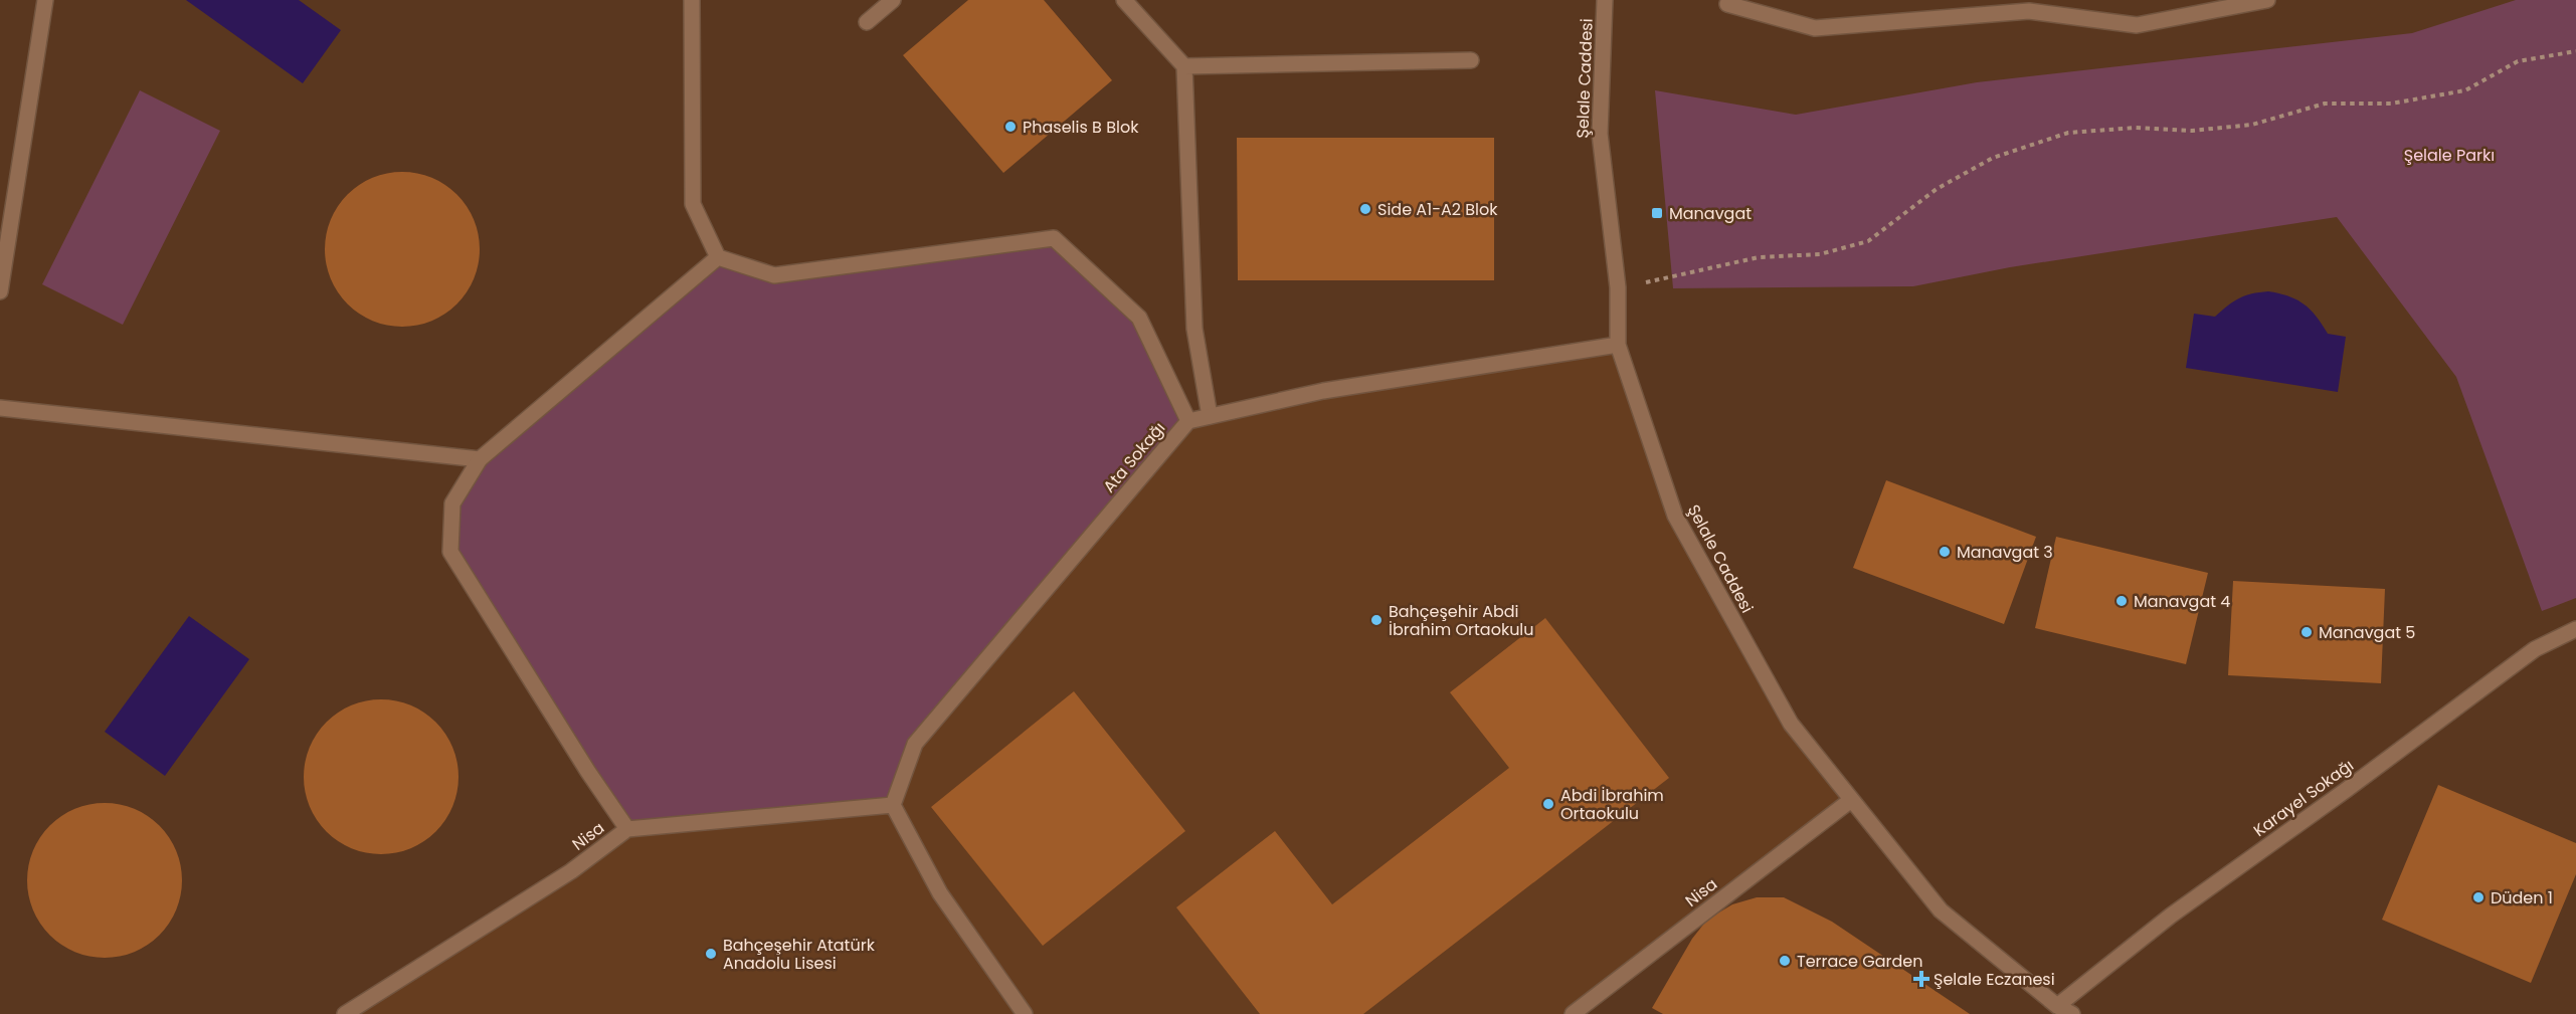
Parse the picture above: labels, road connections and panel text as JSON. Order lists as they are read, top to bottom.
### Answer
{
  "streets": {
    "street": [
      "Şelale Caddesi",
      "Ata Sokağı",
      "Karayel Sokağı",
      "Nisa"
    ]
  },
  "crossings": [
    ["Şelale Caddesi", "Ata Sokağı"],
    ["Şelale Caddesi", "Karayel Sokağı"],
    ["Şelale Caddesi", "Nisa"],
    ["Ata Sokağı", "Nisa"]
  ],
  "parks": ["Şelale Parkı"],
  "places": {
    "other": [
      "Phaselis B Blok",
      "Side A1-A2 Blok",
      "Manavgat 3",
      "Manavgat 4",
      "Bahçeşehir Abdi İbrahim Ortaokulu",
      "Manavgat 5",
      "Abdi İbrahim Ortaokulu",
      "Düden 1",
      "Bahçeşehir Atatürk Anadolu Lisesi",
      "Terrace Garden"
    ],
    "transit": ["Manavgat"],
    "health": ["Şelale Eczanesi"]
  }
}
